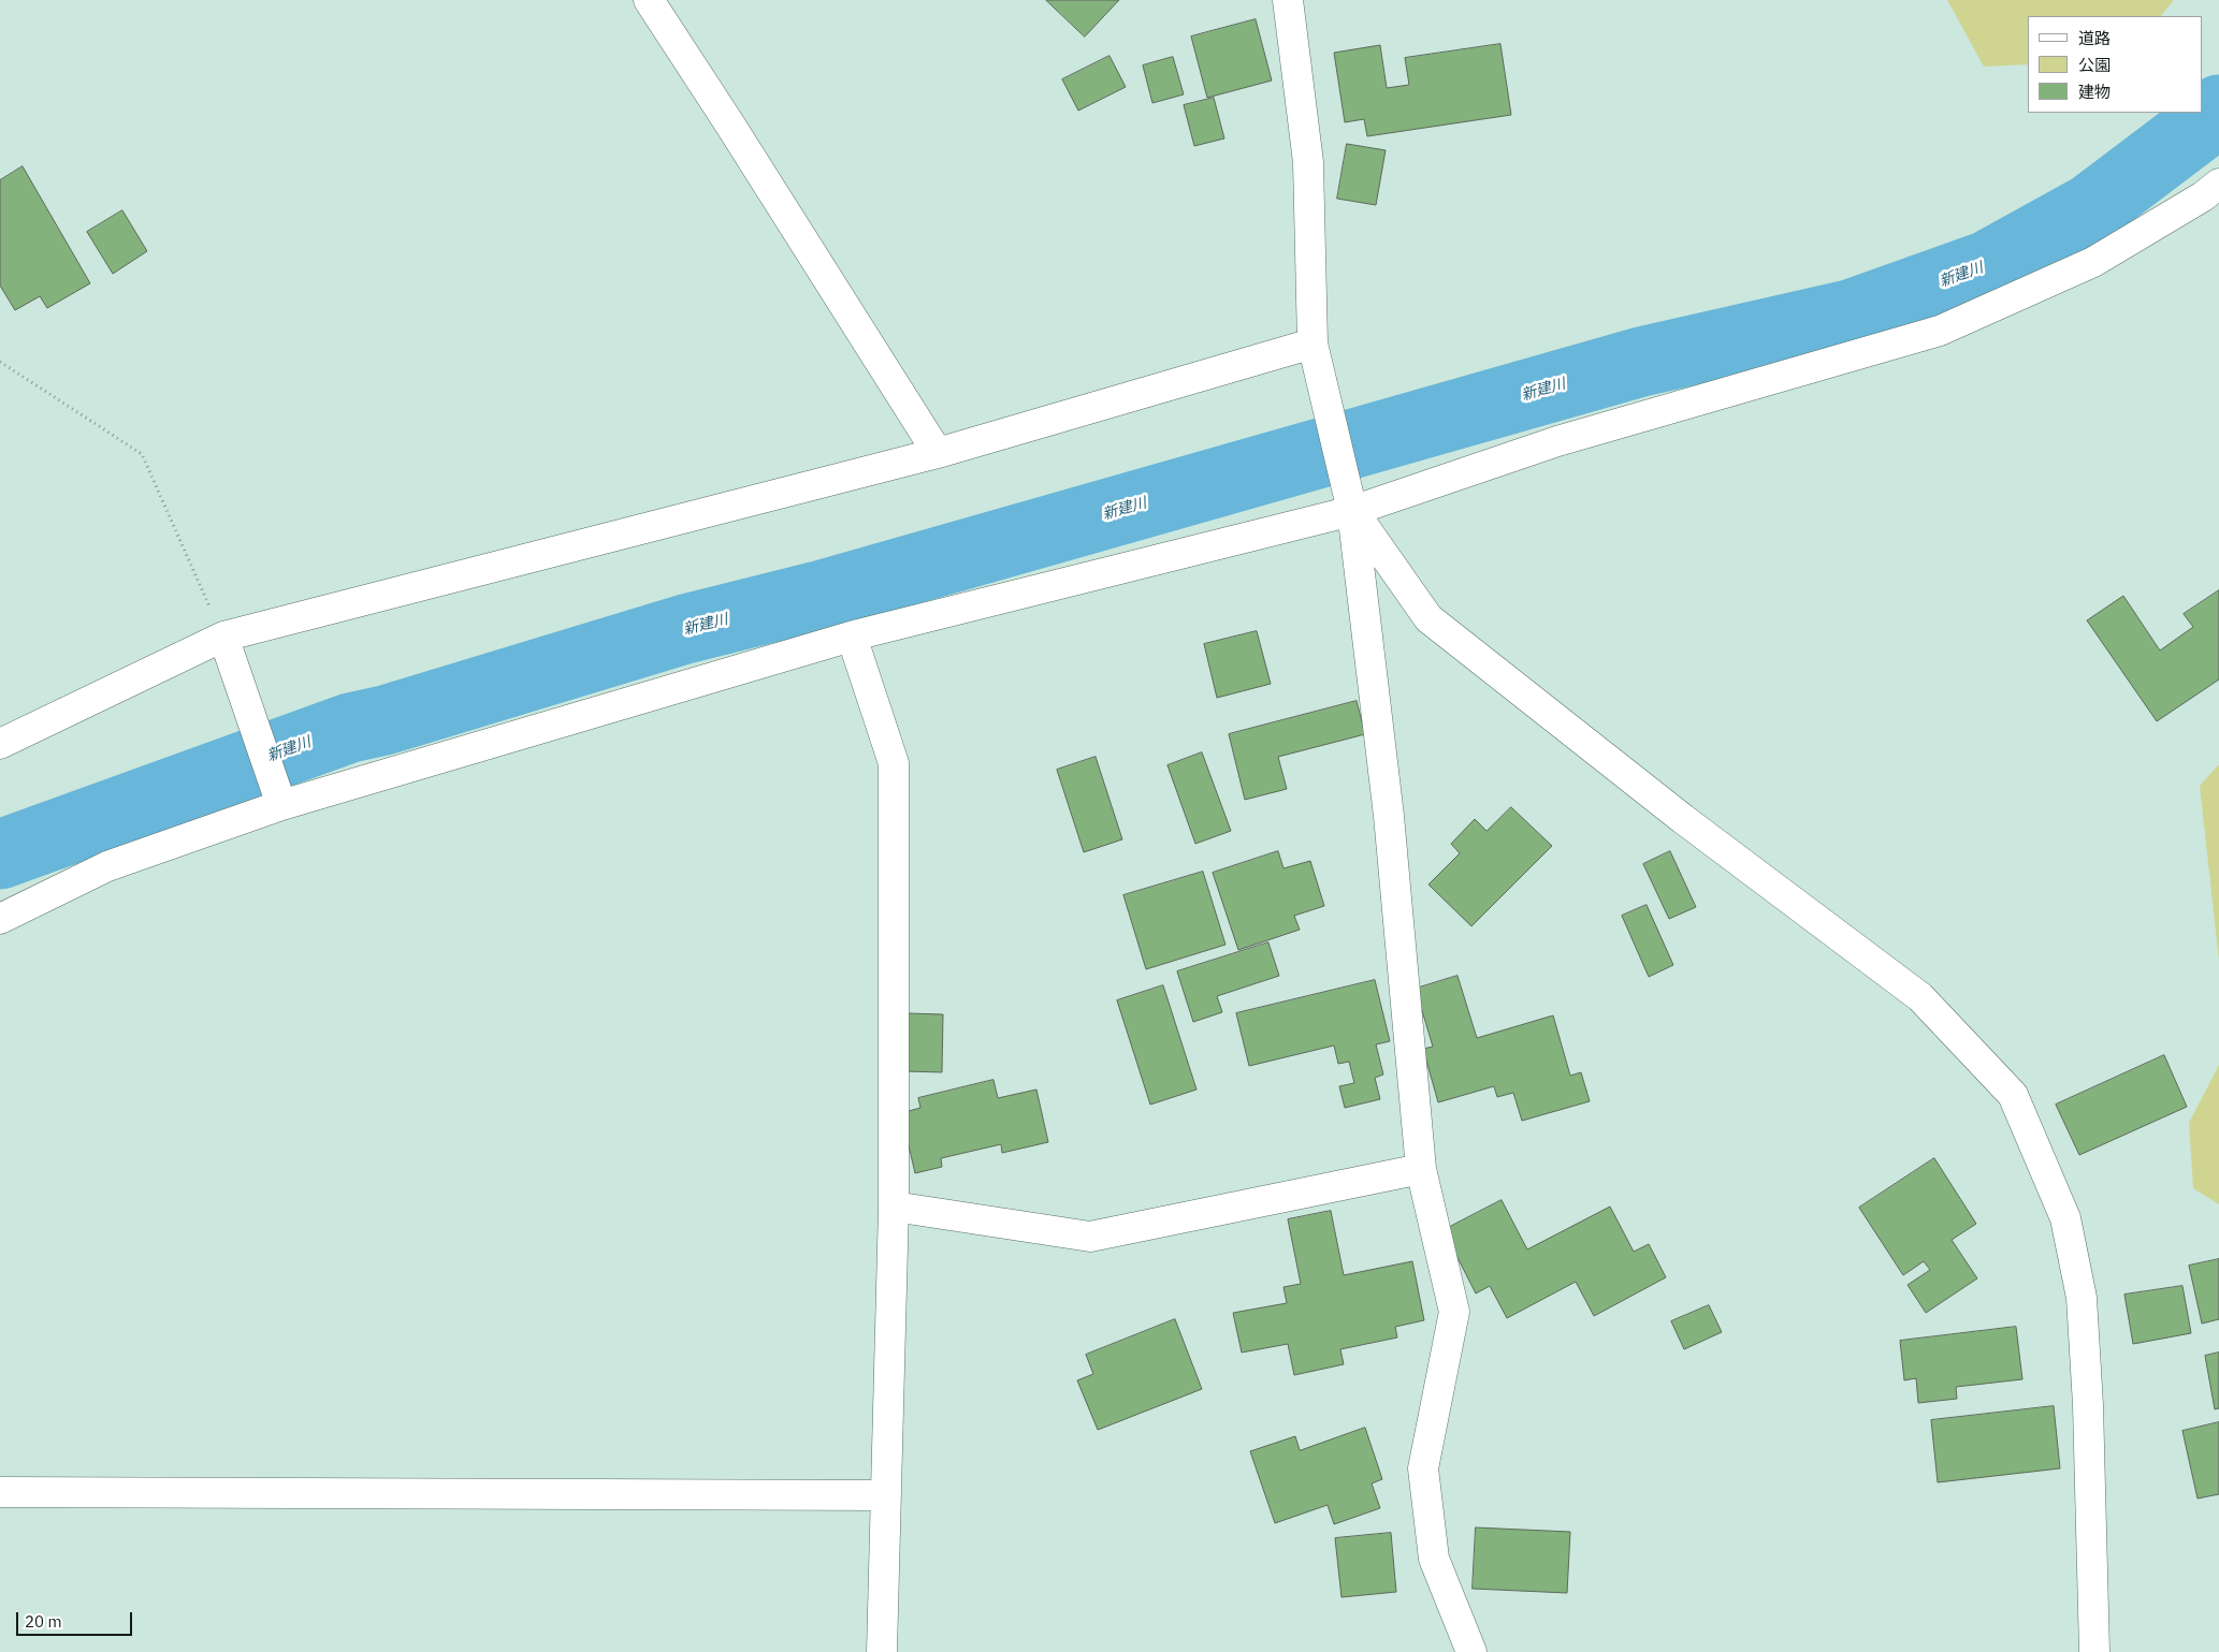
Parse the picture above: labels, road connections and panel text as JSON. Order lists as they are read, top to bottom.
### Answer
{
  "water": ["新建川"],
  "legend": ["道路", "公園", "建物"],
  "scale_bar": "20 m"
}
